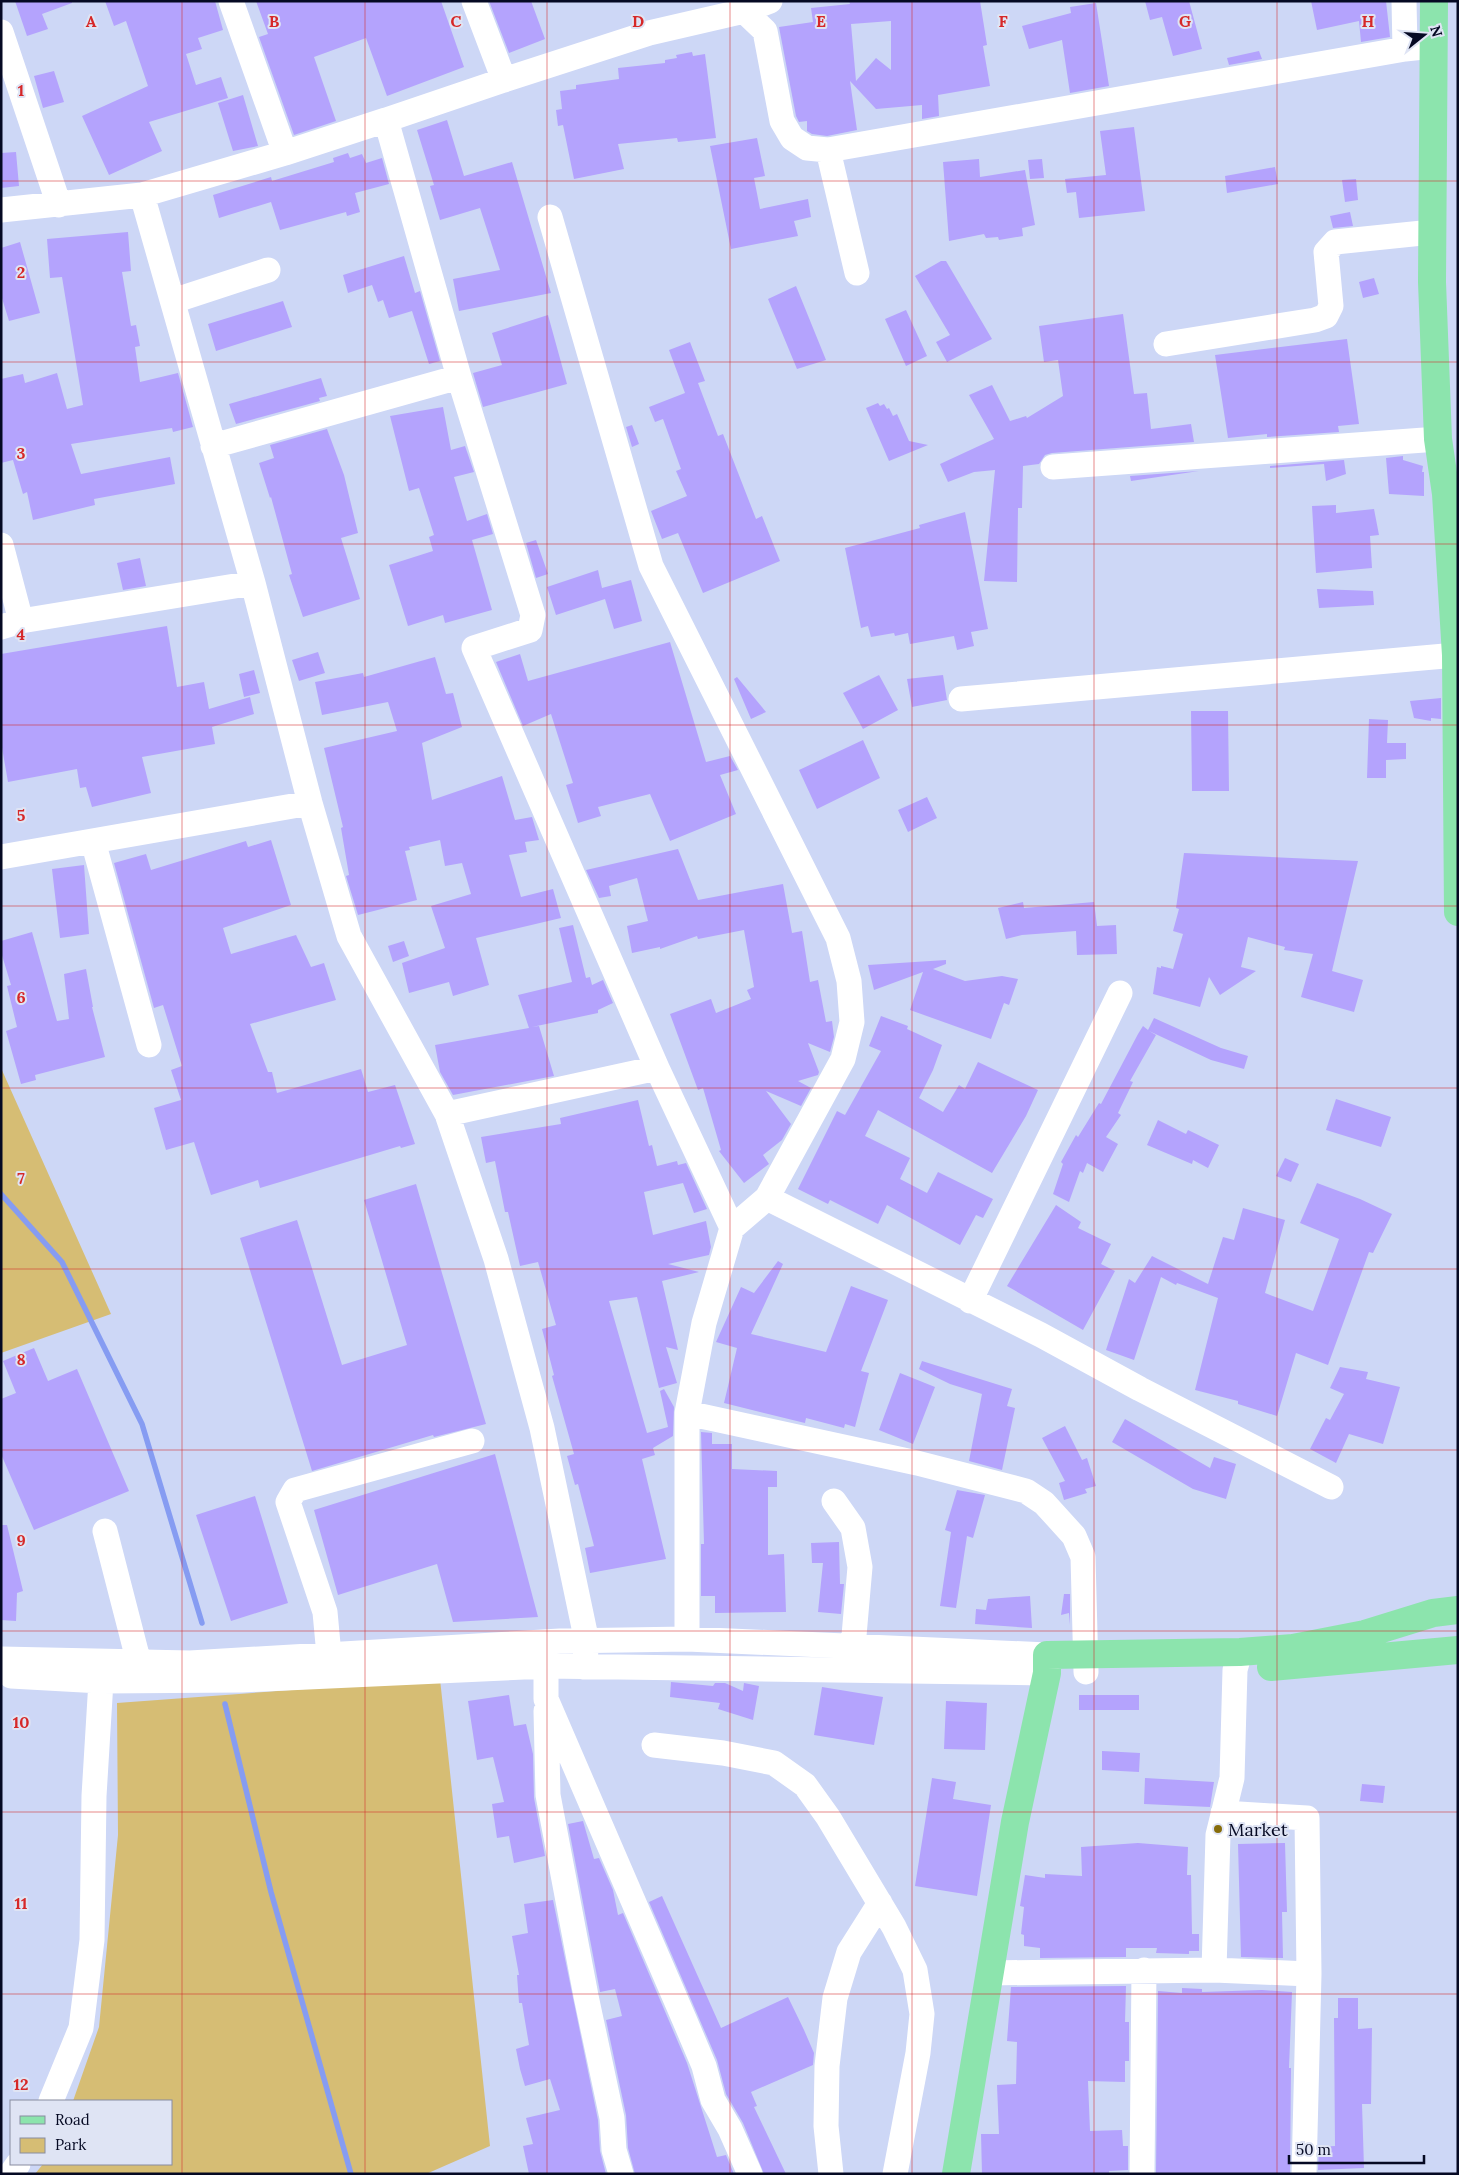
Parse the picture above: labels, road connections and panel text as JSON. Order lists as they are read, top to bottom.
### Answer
{
  "places": ["Market"],
  "legend": ["Road", "Park"],
  "scale_bar": "50 m",
  "north": "right",
  "grid": {
    "columns": [
      "A",
      "B",
      "C",
      "D",
      "E",
      "F",
      "G",
      "H"
    ],
    "rows": [
      "1",
      "2",
      "3",
      "4",
      "5",
      "6",
      "7",
      "8",
      "9",
      "10",
      "11",
      "12"
    ]
  }
}
